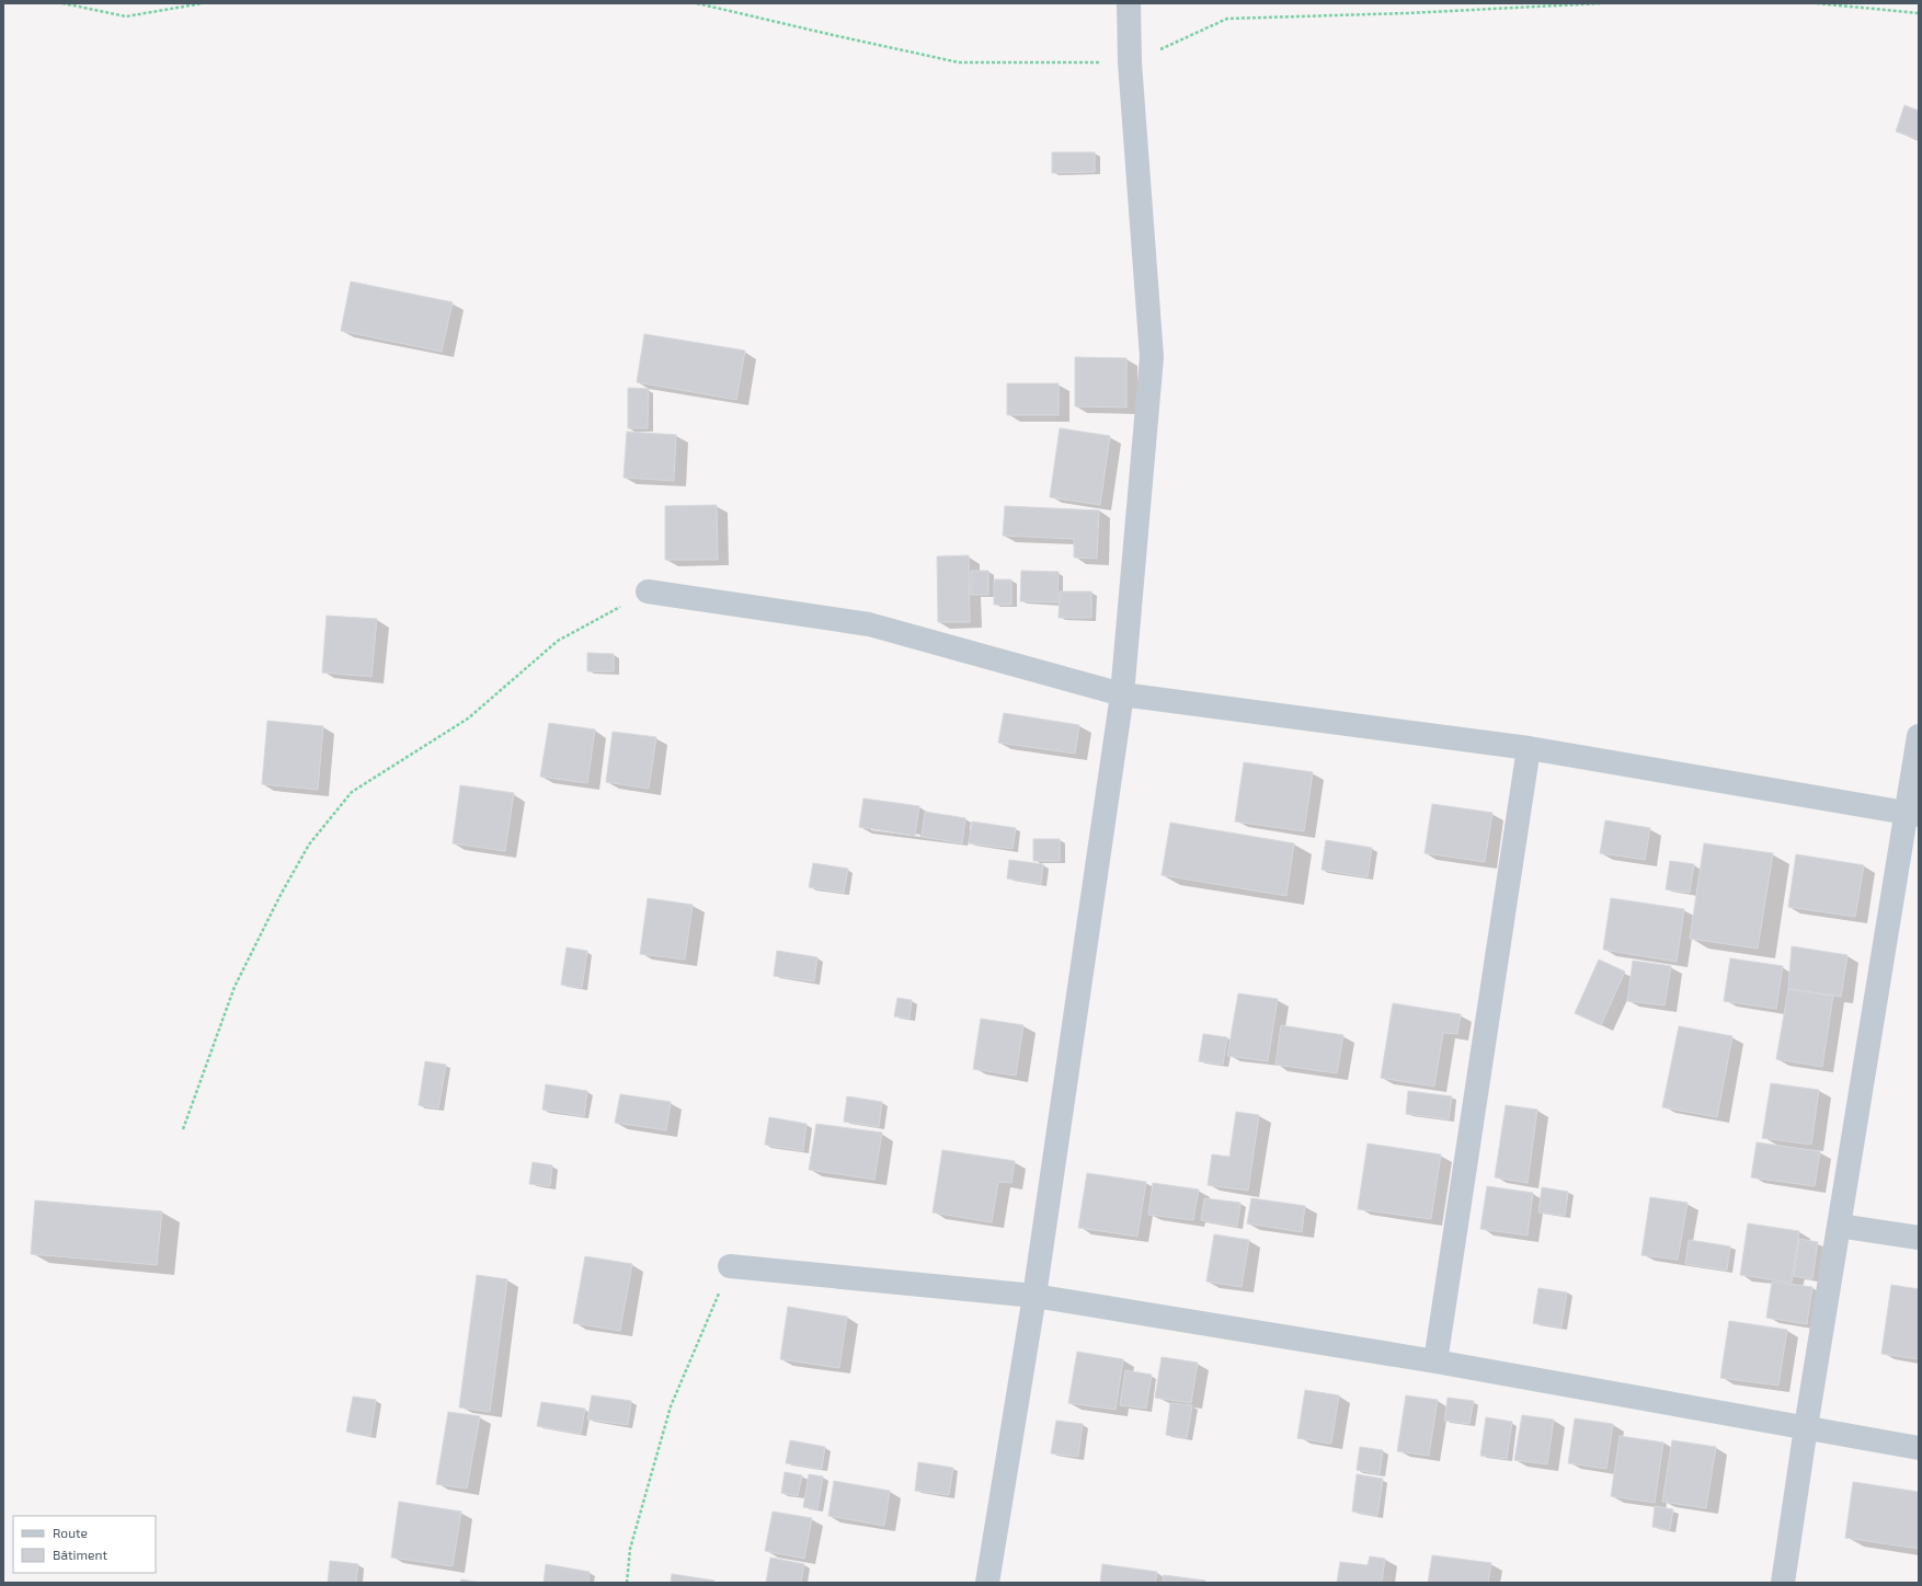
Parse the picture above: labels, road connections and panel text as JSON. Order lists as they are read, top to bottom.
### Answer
{
  "legend": ["Route", "Bâtiment"]
}
